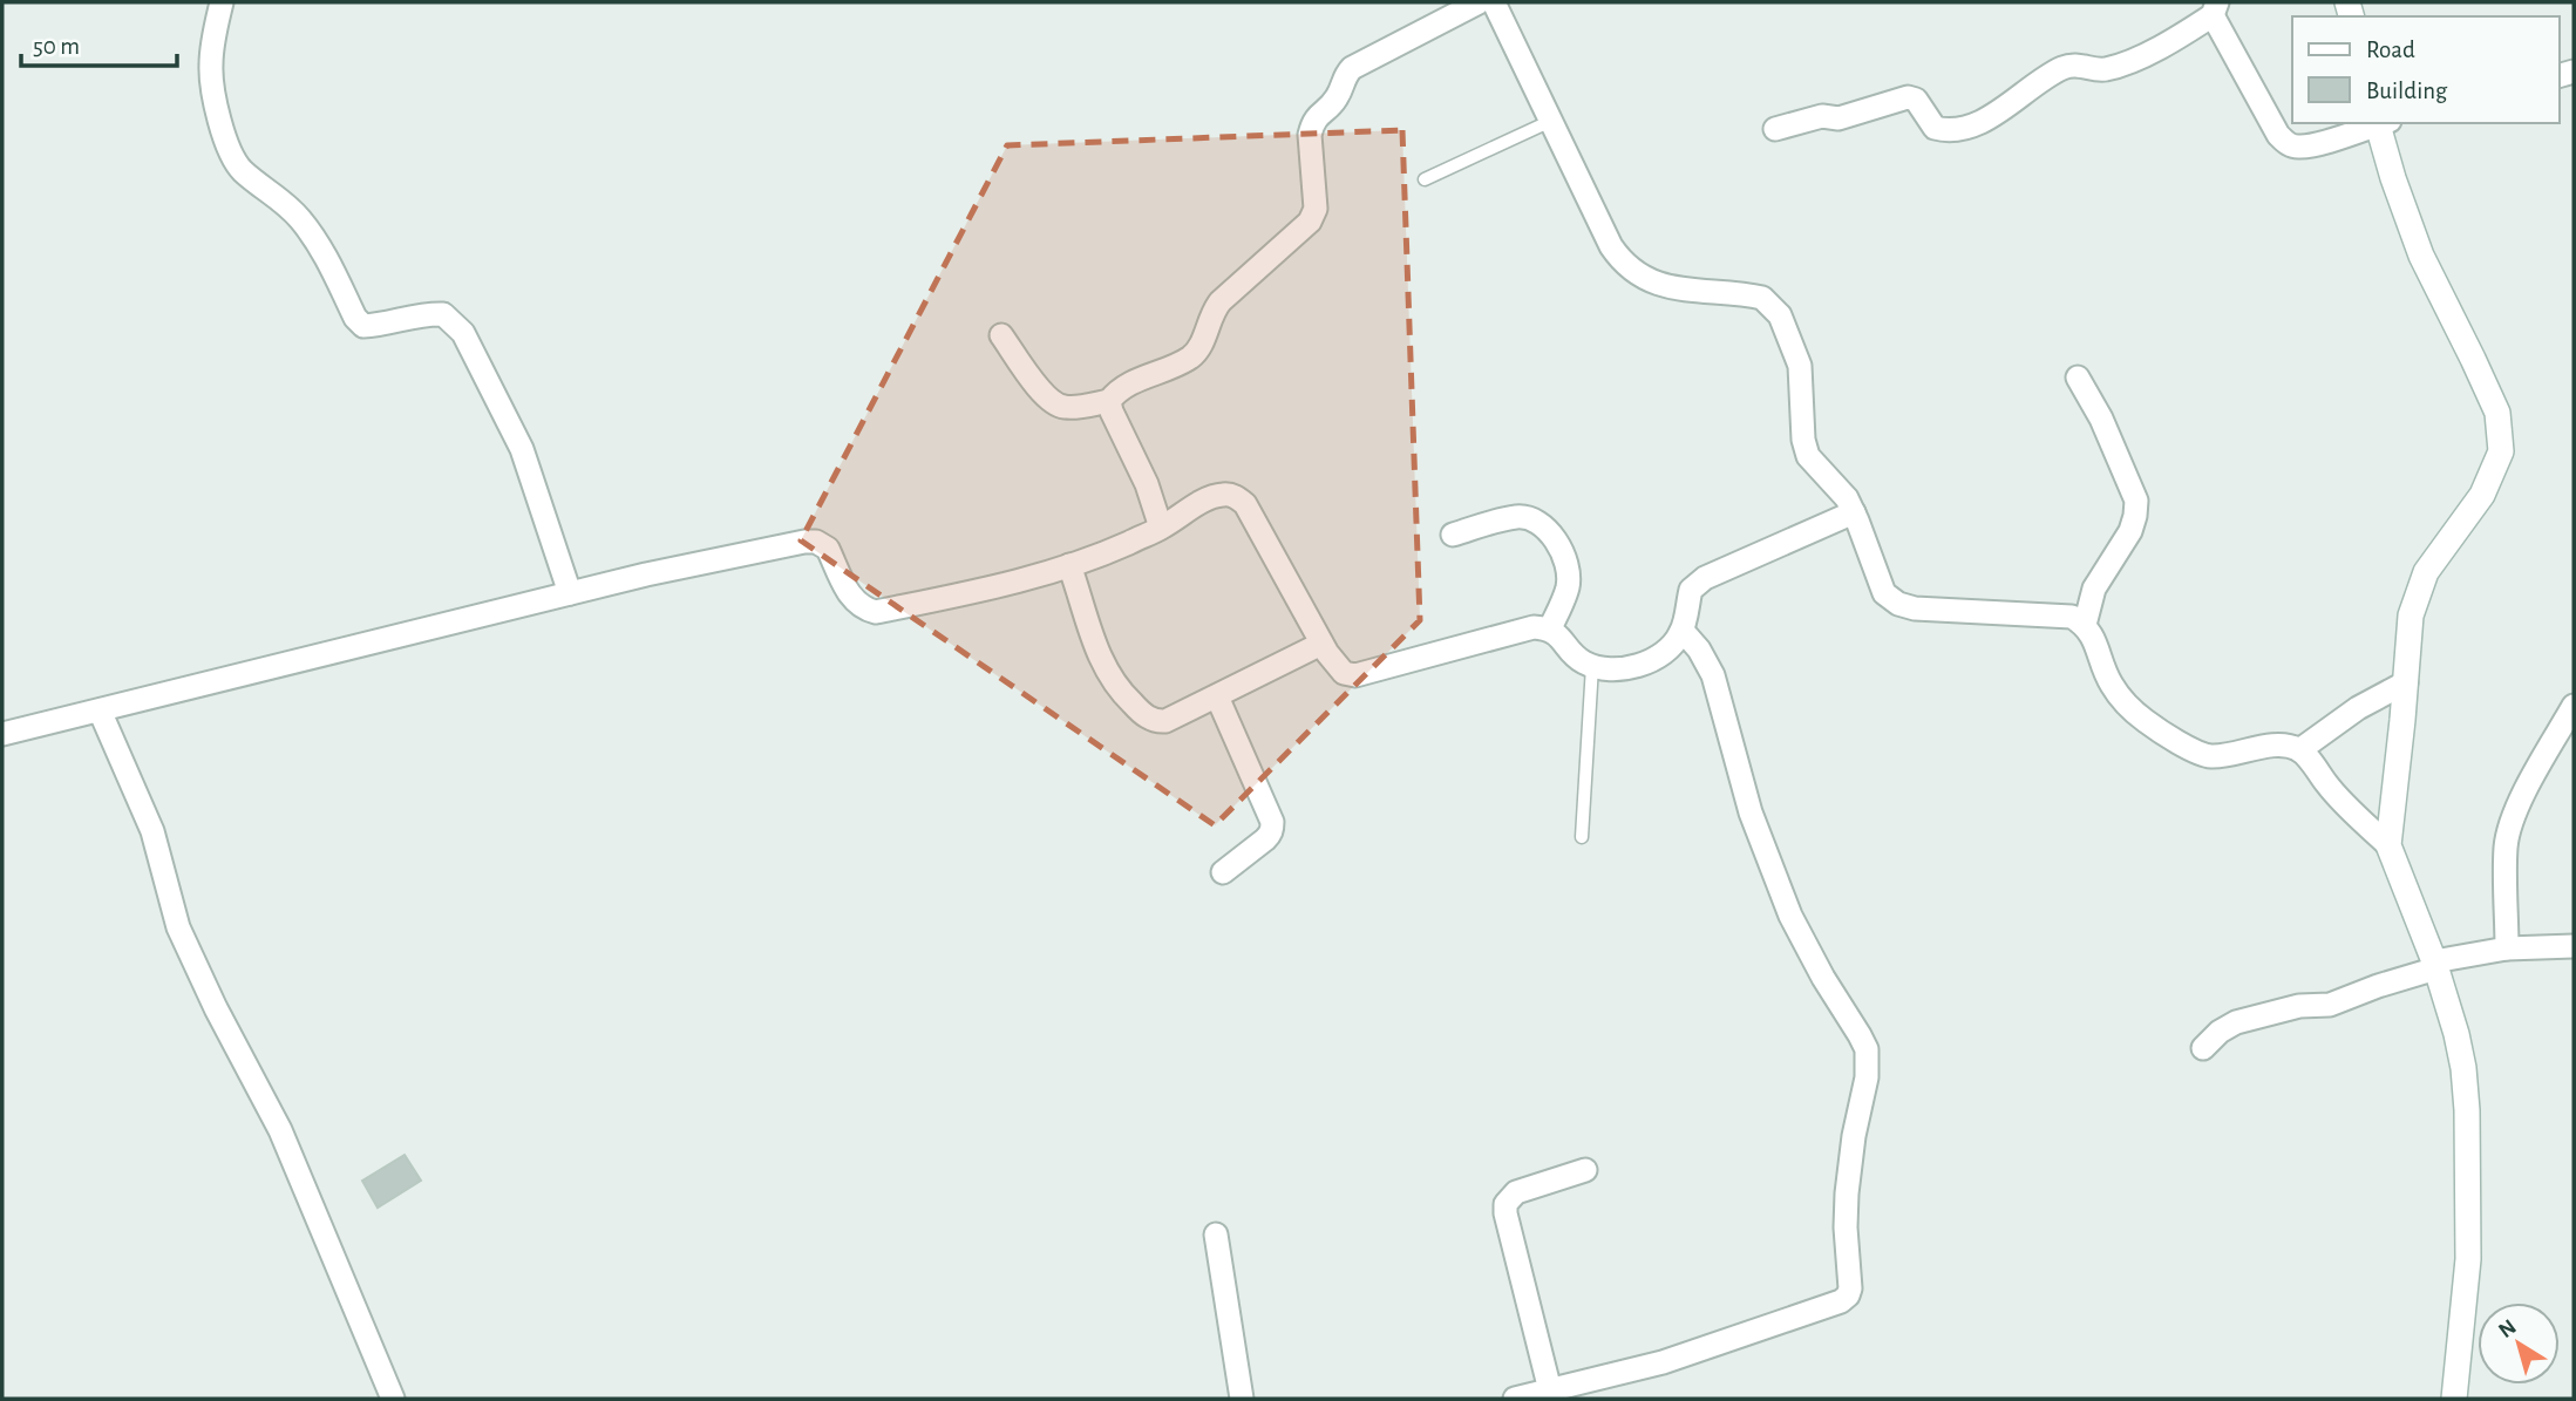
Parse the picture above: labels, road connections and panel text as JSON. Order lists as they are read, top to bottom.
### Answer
{
  "legend": ["Road", "Building"],
  "scale_bar": "50 m",
  "north": "top left"
}
